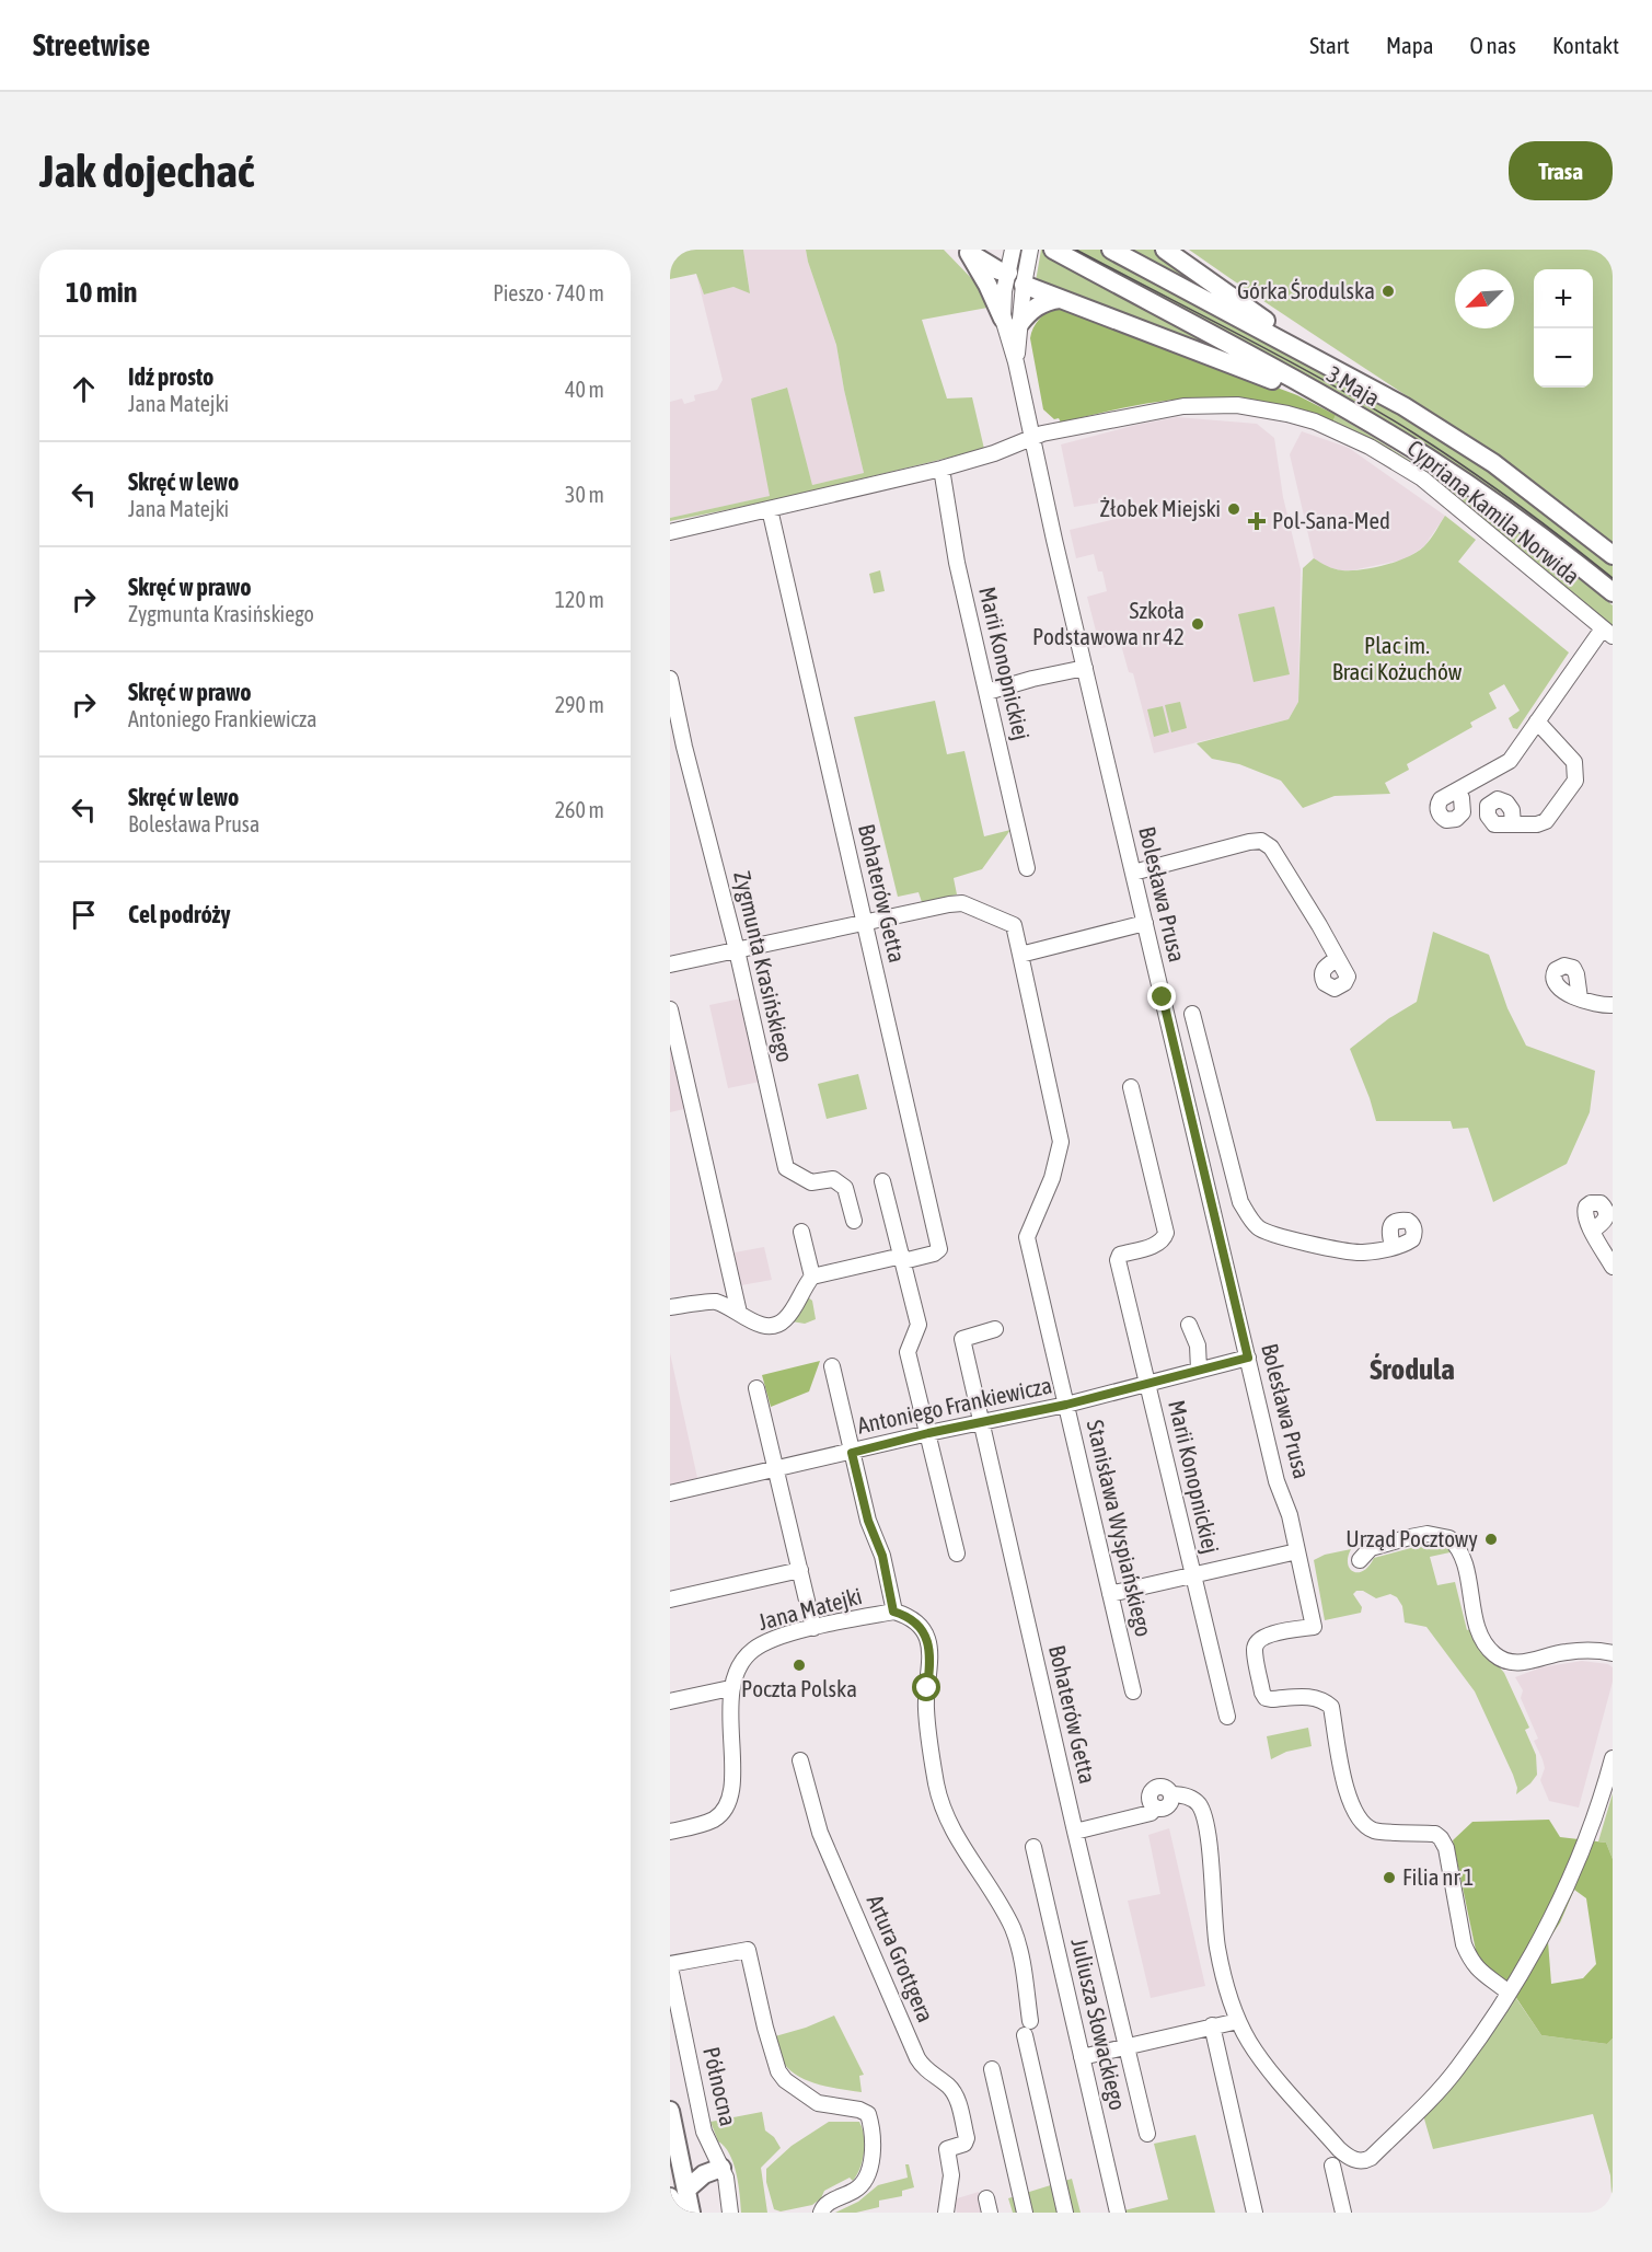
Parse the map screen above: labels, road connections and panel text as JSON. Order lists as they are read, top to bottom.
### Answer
{
  "streets": {
    "main road": ["3 Maja"],
    "street": [
      "Cypriana Kamila Norwida",
      "Marii Konopnickiej",
      "Bohaterów Getta",
      "Bolesława Prusa",
      "Zygmunta Krasińskiego",
      "Antoniego Frankiewicza",
      "Stanisława Wyspiańskiego",
      "Jana Matejki",
      "Artura Grottgera",
      "Juliusza Słowackiego",
      "Północna"
    ]
  },
  "crossings": [
    ["Cypriana Kamila Norwida", "Marii Konopnickiej"],
    ["Cypriana Kamila Norwida", "Bohaterów Getta"],
    ["Cypriana Kamila Norwida", "Bolesława Prusa"],
    ["Marii Konopnickiej", "Antoniego Frankiewicza"],
    ["Bohaterów Getta", "Antoniego Frankiewicza"],
    ["Bohaterów Getta", "Stanisława Wyspiańskiego"],
    ["Bolesława Prusa", "Antoniego Frankiewicza"],
    ["Antoniego Frankiewicza", "Stanisława Wyspiańskiego"]
  ],
  "districts": ["Środula"],
  "parks": ["Plac im. Braci Kożuchów"],
  "places": {
    "other": [
      "Górka Środulska",
      "Żłobek Miejski",
      "Szkoła Podstawowa nr 42",
      "Urząd Pocztowy",
      "Poczta Polska",
      "Filia nr 1"
    ],
    "health": ["Pol-Sana-Med"]
  },
  "north": "bottom left",
  "page": {
    "header": "Streetwise",
    "nav": [
      "Start",
      "Mapa",
      "O nas",
      "Kontakt"
    ],
    "buttons": "Trasa",
    "title": "Jak dojechać",
    "heading": ["10 min", "Pieszo · 740 m"],
    "map_buttons": ["+", "−"],
    "list": [
      ["Idź prosto", "Jana Matejki", "40 m"],
      ["Skręć w lewo", "Jana Matejki", "30 m"],
      ["Skręć w prawo", "Zygmunta Krasińskiego", "120 m"],
      ["Skręć w prawo", "Antoniego Frankiewicza", "290 m"],
      ["Skręć w lewo", "Bolesława Prusa", "260 m"],
      "Cel podróży"
    ]
  }
}
